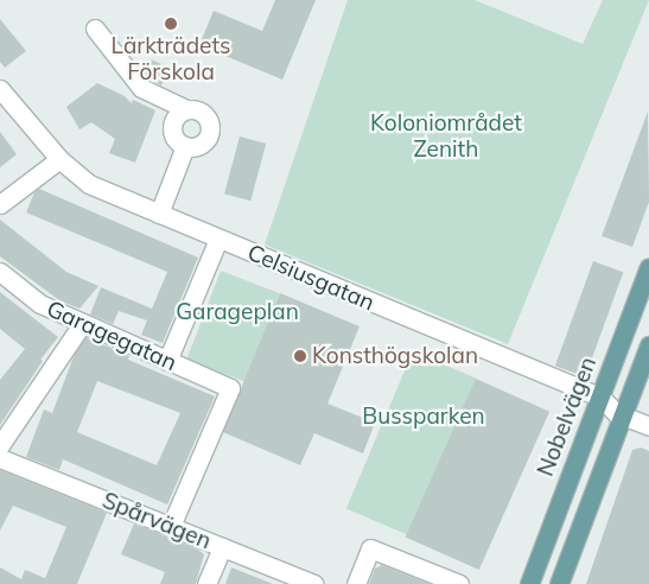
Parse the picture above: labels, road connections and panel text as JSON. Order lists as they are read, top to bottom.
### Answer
{
  "streets": {
    "main road": ["Nobelvägen"],
    "street": ["Celsiusgatan", "Garagegatan", "Spårvägen"]
  },
  "crossings": [
    ["Celsiusgatan", "Nobelvägen"],
    ["Garagegatan", "Spårvägen"]
  ],
  "parks": ["Koloniområdet Zenith", "Garageplan", "Bussparken"],
  "places": ["Lärkträdets Förskola", "Konsthögskolan"]
}
